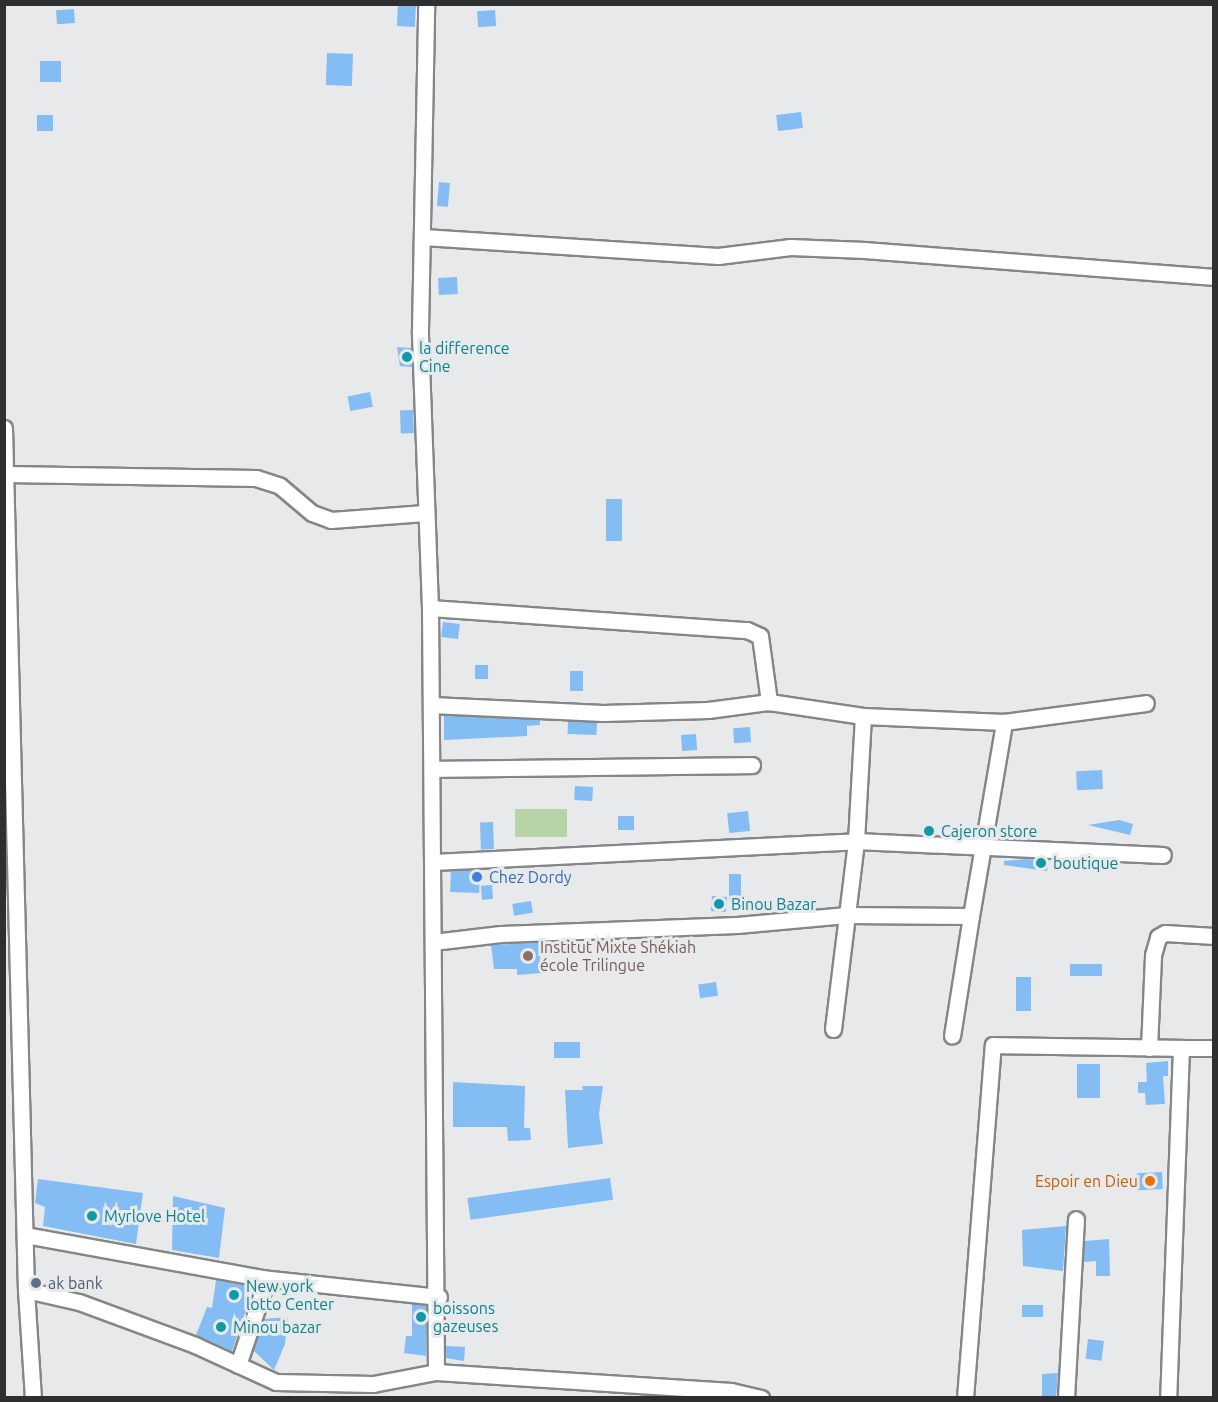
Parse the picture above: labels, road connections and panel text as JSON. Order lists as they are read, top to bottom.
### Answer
{
  "places": [
    "la difference Cine",
    "Cajeron store",
    "boutique",
    "Chez Dordy",
    "Binou Bazar",
    "Institut Mixte Shékiah école Trilingue",
    "Espoir en Dieu",
    "Myrlove Hotel",
    "ak bank",
    "New york lotto Center",
    "boissons gazeuses",
    "Minou bazar"
  ]
}
